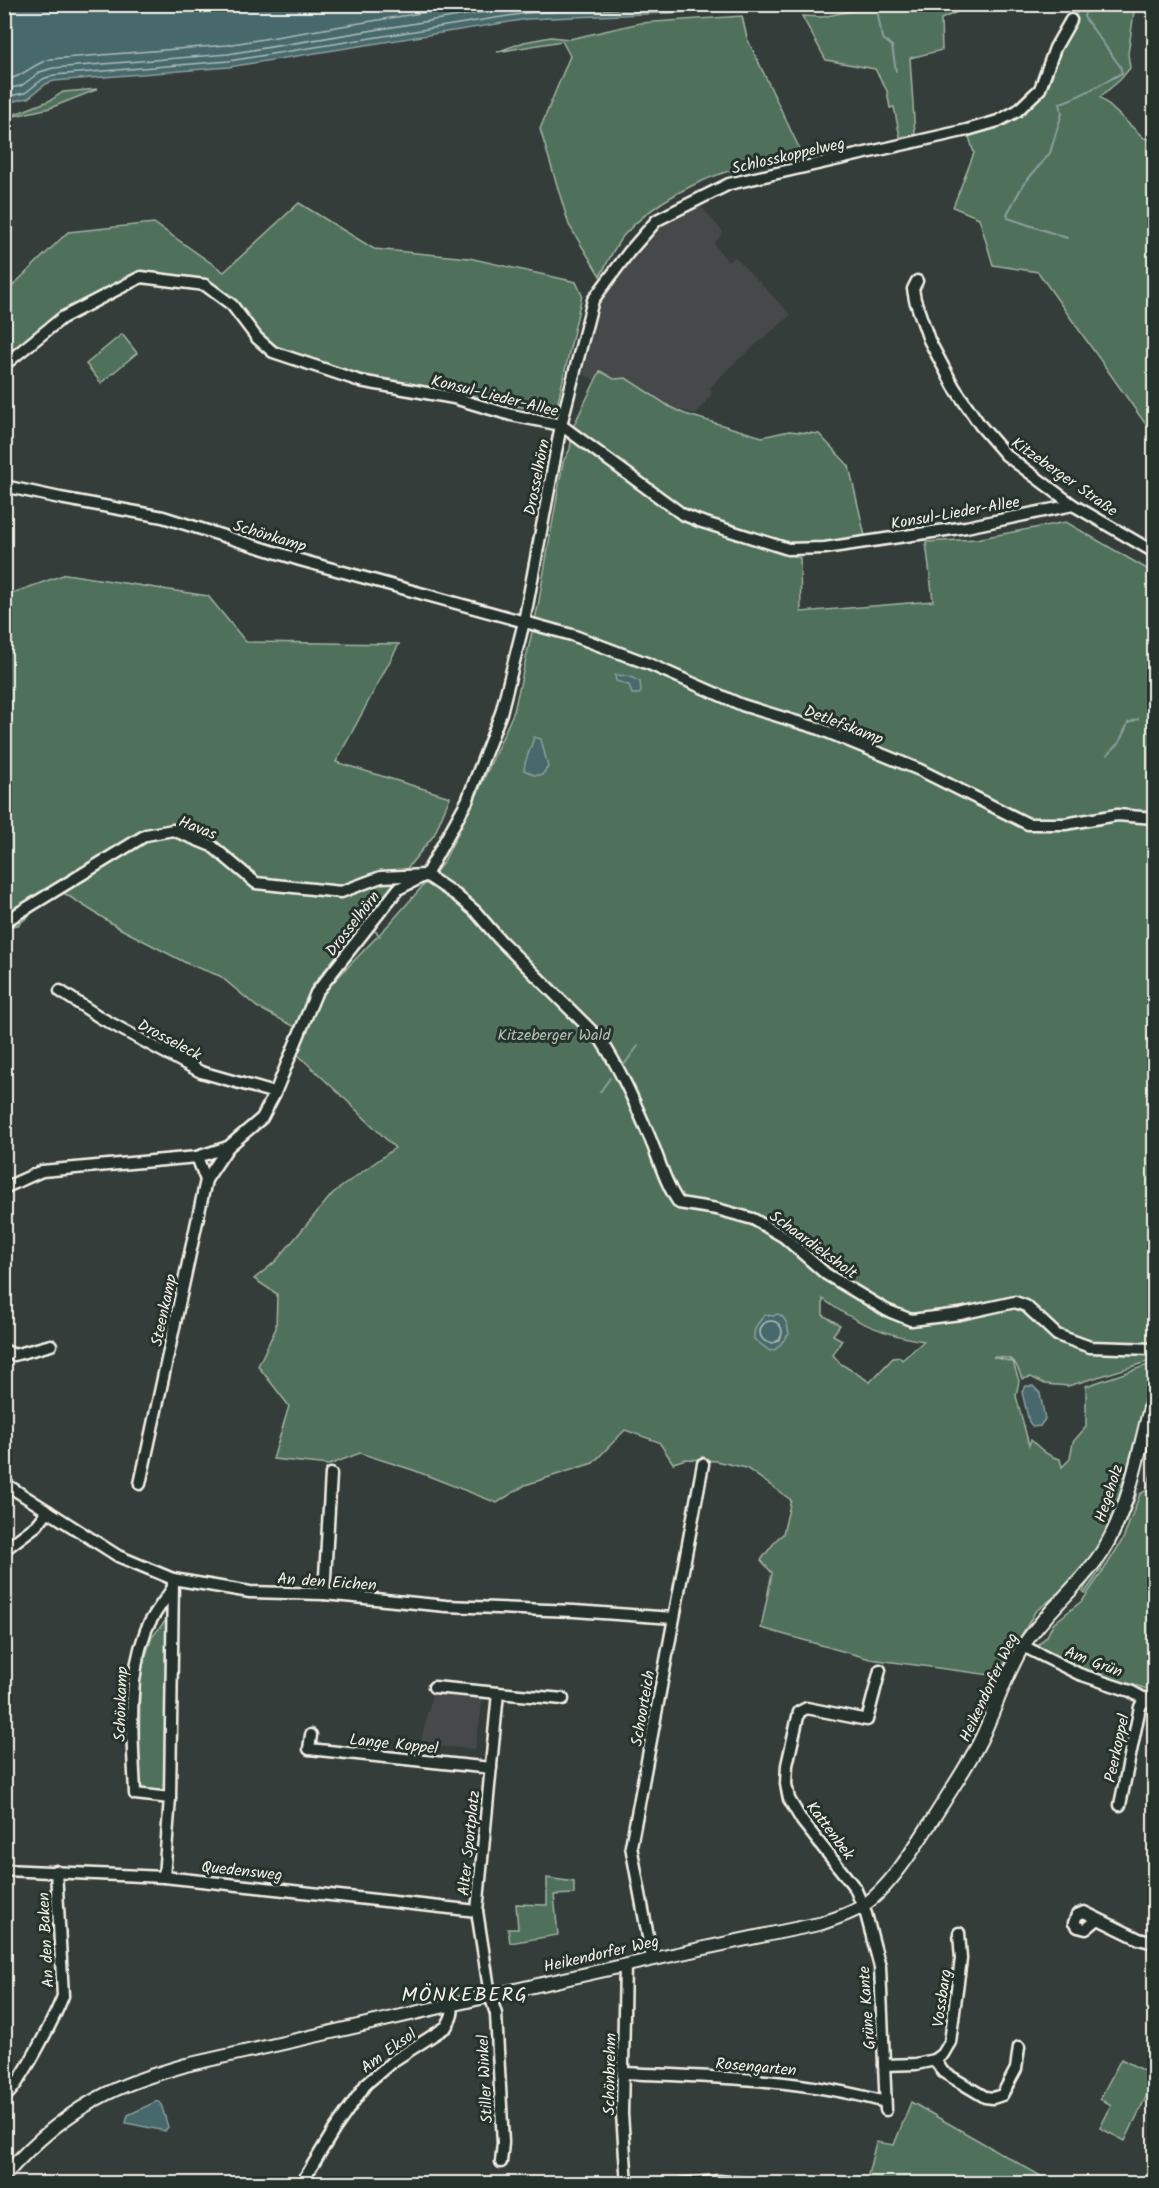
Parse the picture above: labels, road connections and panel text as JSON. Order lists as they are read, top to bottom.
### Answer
{
  "streets": {
    "street": [
      "Schlosskoppelweg",
      "Konsul-Lieder-Allee",
      "Kitzeberger Straße",
      "Drosselhörn",
      "Schönkamp",
      "Detlefskamp",
      "Havas",
      "Drosseleck",
      "Schaardieksholt",
      "Steenkamp",
      "Hegeholz",
      "An den Eichen",
      "Am Grün",
      "Heikendorfer Weg",
      "Schoorteich",
      "Lange Koppel",
      "Peerkoppel",
      "Kattenbek",
      "Alter Sportplatz",
      "Quedensweg",
      "An den Baken",
      "Vossbarg",
      "Grüne Kante",
      "Am Eksol",
      "Rosengarten",
      "Schönbrehm",
      "Stiller Winkel"
    ]
  },
  "crossings": [
    ["Schlosskoppelweg", "Konsul-Lieder-Allee"],
    ["Schlosskoppelweg", "Drosselhörn"],
    ["Konsul-Lieder-Allee", "Kitzeberger Straße"],
    ["Konsul-Lieder-Allee", "Drosselhörn"],
    ["Drosselhörn", "Schönkamp"],
    ["Drosselhörn", "Detlefskamp"],
    ["Drosselhörn", "Havas"],
    ["Drosselhörn", "Drosseleck"],
    ["Drosselhörn", "Schaardieksholt"],
    ["Drosselhörn", "Steenkamp"],
    ["Schönkamp", "Detlefskamp"],
    ["Schönkamp", "An den Eichen"],
    ["Havas", "Schaardieksholt"],
    ["Hegeholz", "Heikendorfer Weg"],
    ["An den Eichen", "Schoorteich"],
    ["Am Grün", "Heikendorfer Weg"],
    ["Am Grün", "Peerkoppel"],
    ["Heikendorfer Weg", "Schoorteich"],
    ["Heikendorfer Weg", "Kattenbek"],
    ["Heikendorfer Weg", "Alter Sportplatz"],
    ["Heikendorfer Weg", "Grüne Kante"],
    ["Heikendorfer Weg", "Am Eksol"],
    ["Heikendorfer Weg", "Schönbrehm"],
    ["Heikendorfer Weg", "Stiller Winkel"],
    ["Lange Koppel", "Alter Sportplatz"],
    ["Kattenbek", "Grüne Kante"],
    ["Alter Sportplatz", "Quedensweg"],
    ["Alter Sportplatz", "Stiller Winkel"],
    ["Quedensweg", "An den Baken"],
    ["Grüne Kante", "Rosengarten"],
    ["Rosengarten", "Schönbrehm"]
  ],
  "districts": ["MÖNKEBERG"],
  "parks": ["Kitzeberger Wald"]
}
